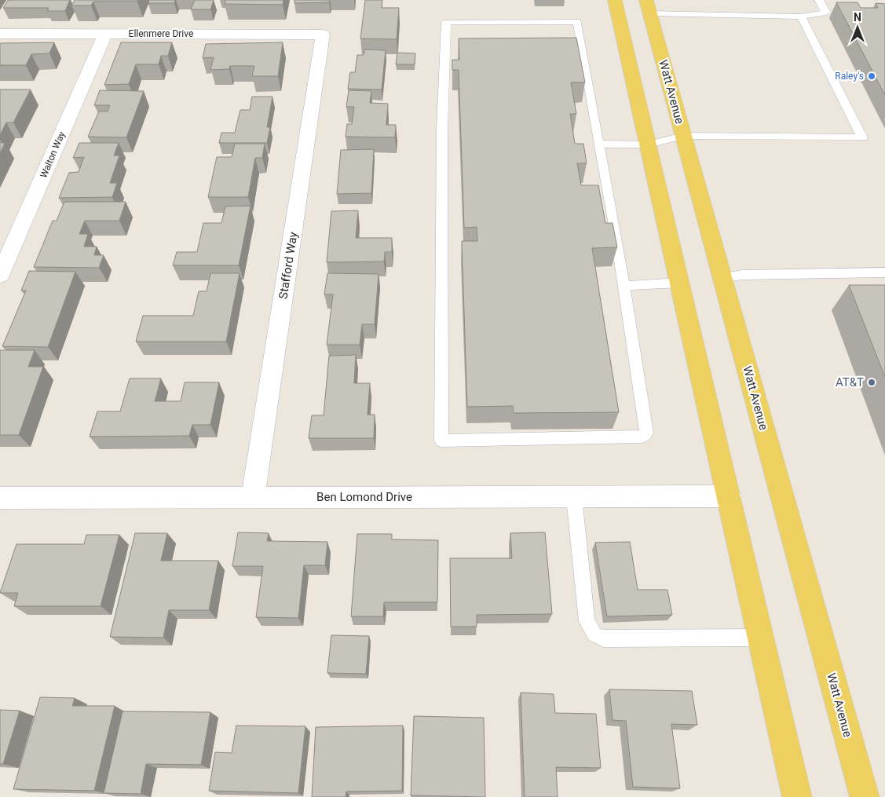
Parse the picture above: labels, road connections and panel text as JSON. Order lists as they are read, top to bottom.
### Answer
{
  "streets": {
    "main road": ["Watt Avenue"],
    "street": [
      "Ellenmere Drive",
      "Walton Way",
      "Stafford Way",
      "Ben Lomond Drive"
    ]
  },
  "crossings": [
    ["Ellenmere Drive", "Walton Way"],
    ["Ellenmere Drive", "Stafford Way"],
    ["Stafford Way", "Ben Lomond Drive"]
  ],
  "places": ["Raley's", "AT&T"],
  "north": "top"
}
